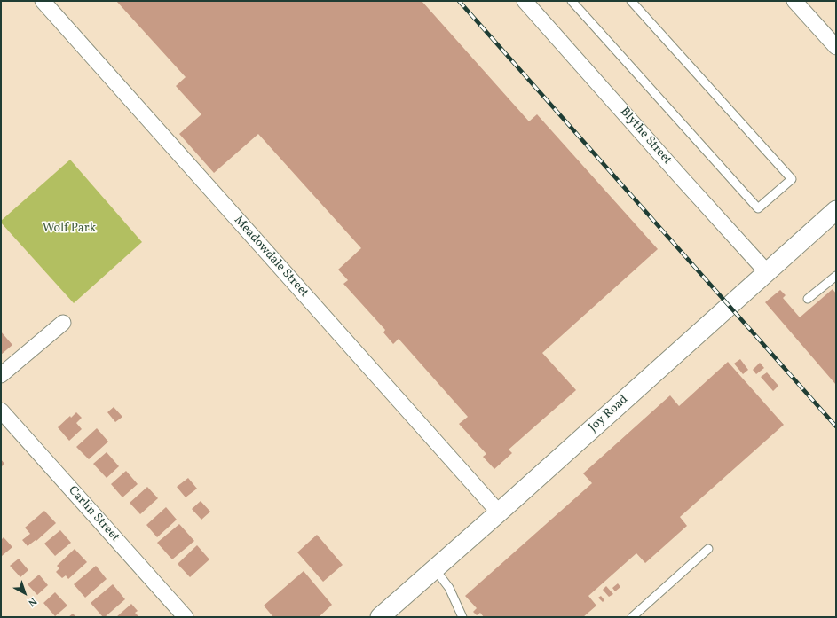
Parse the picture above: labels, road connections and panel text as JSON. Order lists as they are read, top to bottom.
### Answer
{
  "streets": {
    "street": [
      "Blythe Street",
      "Meadowdale Street",
      "Joy Road",
      "Carlin Street"
    ]
  },
  "crossings": [
    ["Blythe Street", "Joy Road"],
    ["Meadowdale Street", "Joy Road"]
  ],
  "parks": ["Wolf Park"],
  "north": "bottom right"
}
